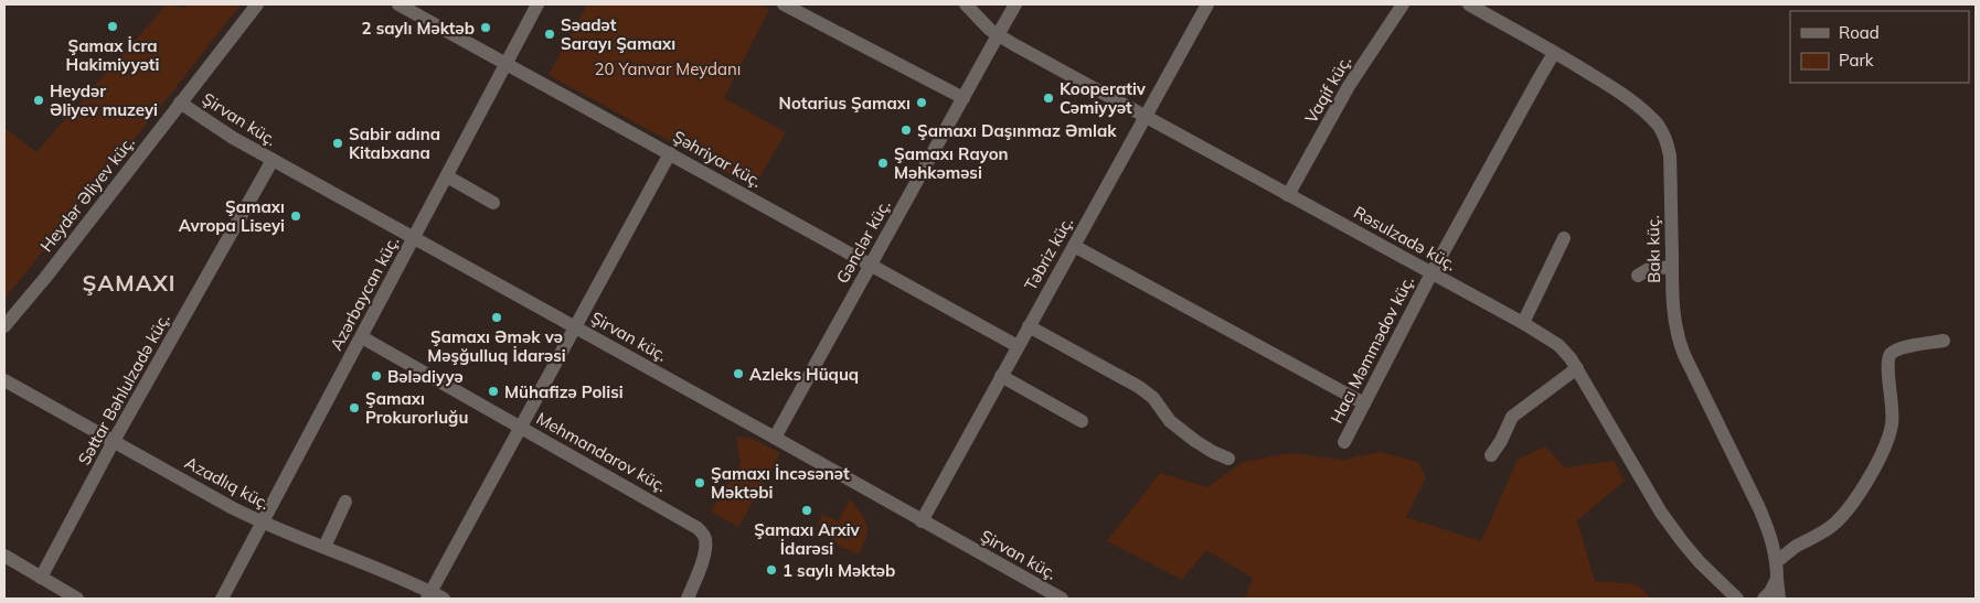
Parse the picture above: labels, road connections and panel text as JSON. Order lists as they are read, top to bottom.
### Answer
{
  "streets": {
    "street": [
      "Vaqif küç.",
      "Şirvan küç.",
      "Şəhriyar küç.",
      "Heydər Əliyev küç.",
      "Rəsulzadə küç.",
      "Gənclər küç.",
      "Bakı küç.",
      "Təbriz küç.",
      "Azərbaycan küç.",
      "Hacı Məmmədov küç.",
      "Səttar Bəhlulzadə küç.",
      "Mehmandarov küç.",
      "Azadlıq küç."
    ]
  },
  "crossings": [
    ["Vaqif küç.", "Rəsulzadə küç."],
    ["Şirvan küç.", "Heydər Əliyev küç."],
    ["Şirvan küç.", "Gənclər küç."],
    ["Şirvan küç.", "Təbriz küç."],
    ["Şirvan küç.", "Azərbaycan küç."],
    ["Şirvan küç.", "Səttar Bəhlulzadə küç."],
    ["Şəhriyar küç.", "Gənclər küç."],
    ["Şəhriyar küç.", "Təbriz küç."],
    ["Şəhriyar küç.", "Azərbaycan küç."],
    ["Rəsulzadə küç.", "Gənclər küç."],
    ["Rəsulzadə küç.", "Təbriz küç."],
    ["Rəsulzadə küç.", "Hacı Məmmədov küç."],
    ["Bakı küç.", "Hacı Məmmədov küç."],
    ["Azərbaycan küç.", "Mehmandarov küç."],
    ["Azərbaycan küç.", "Azadlıq küç."],
    ["Səttar Bəhlulzadə küç.", "Azadlıq küç."]
  ],
  "districts": ["ŞAMAXI"],
  "parks": ["20 Yanvar Meydanı"],
  "places": [
    "Şamax İcra Hakimiyyəti",
    "2 saylı Məktəb",
    "Səadət Sarayı Şamaxı",
    "Kooperativ Cəmiyyət",
    "Heydər Əliyev muzeyi",
    "Notarius Şamaxı",
    "Şamaxı Daşınmaz Əmlak",
    "Sabir adına Kitabxana",
    "Şamaxı Rayon Məhkəməsi",
    "Şamaxı Avropa Liseyi",
    "Şamaxı Əmək və Məşğulluq İdarəsi",
    "Azleks Hüquq",
    "Bələdiyyə",
    "Mühafizə Polisi",
    "Şamaxı Prokurorluğu",
    "Şamaxı İncəsənət Məktəbi",
    "Şamaxı Arxiv İdarəsi",
    "1 saylı Məktəb"
  ],
  "legend": ["Road", "Park"]
}
